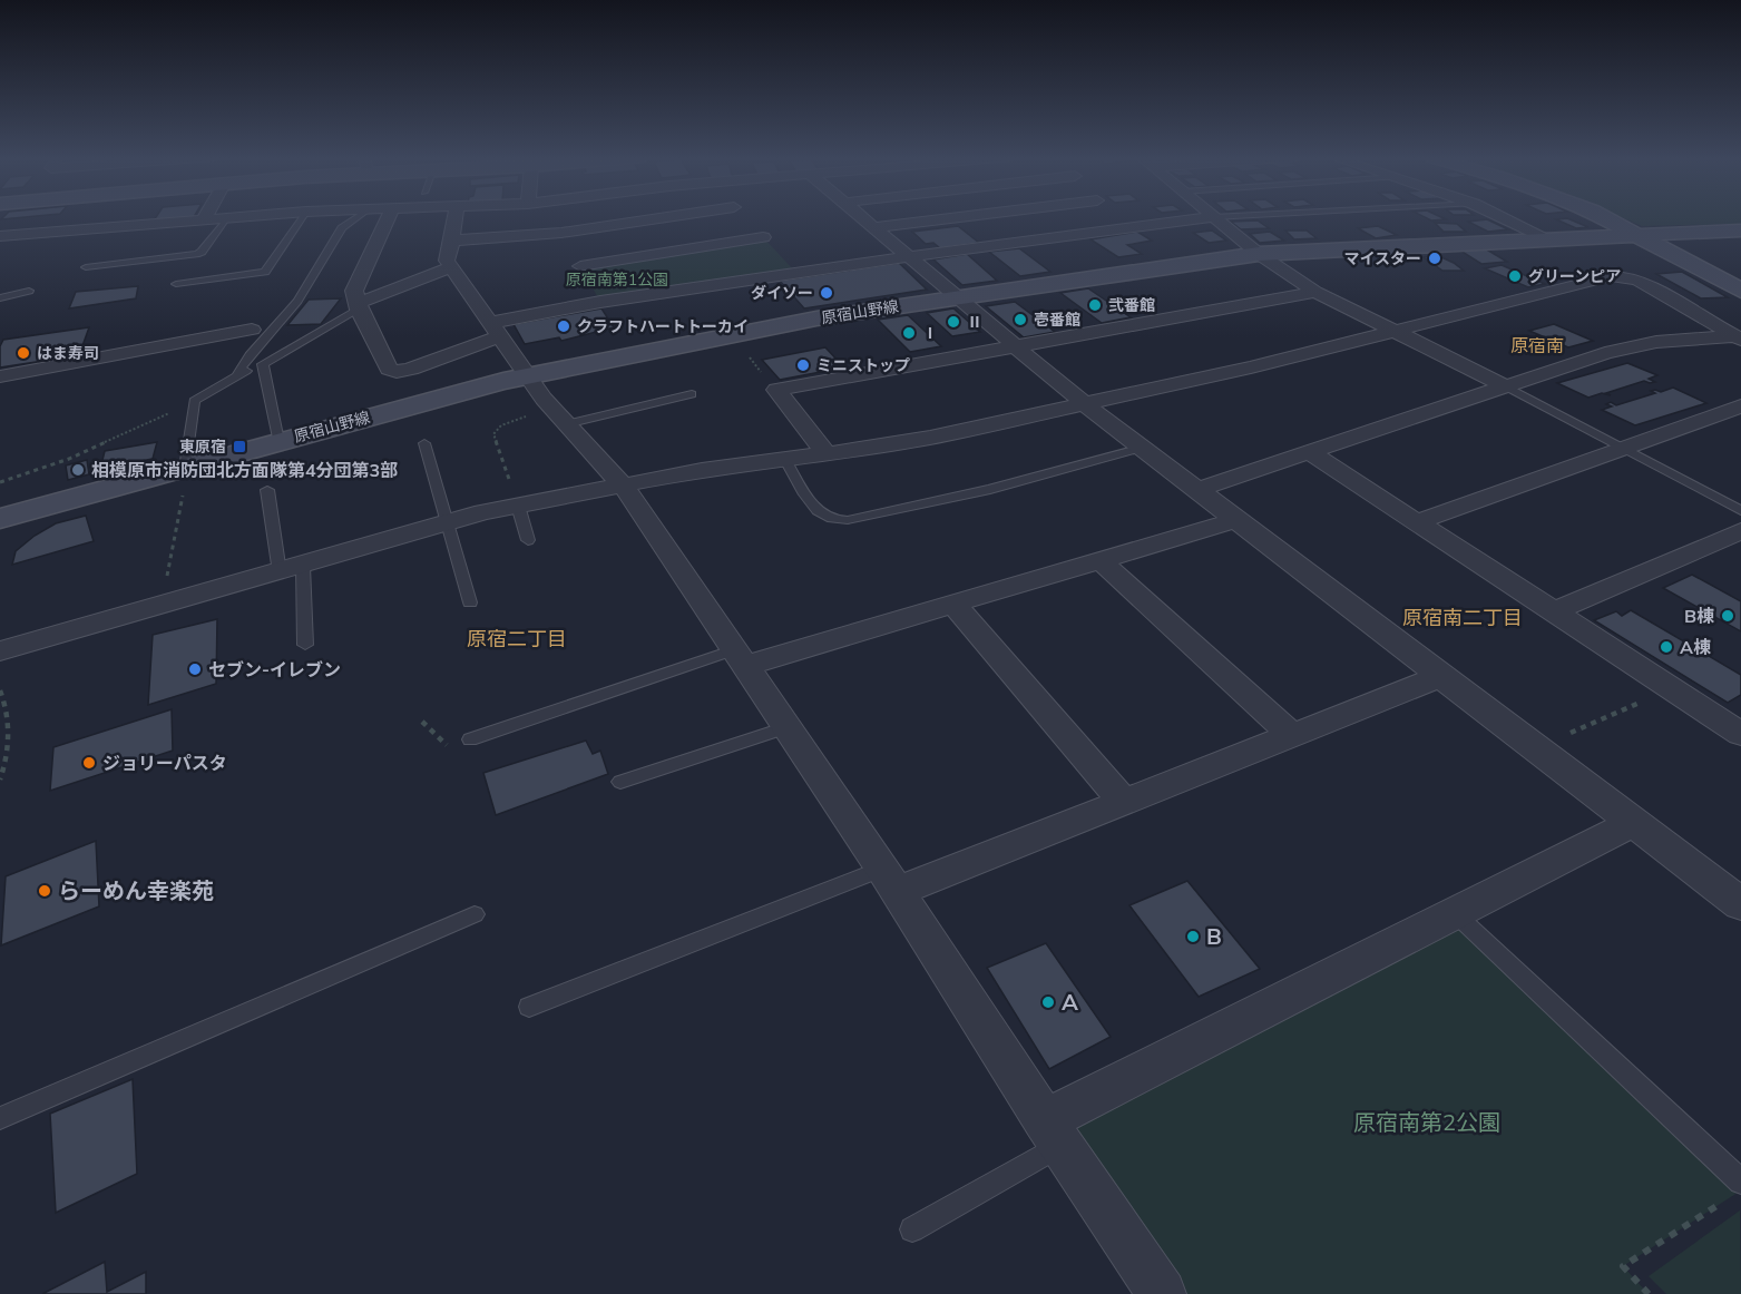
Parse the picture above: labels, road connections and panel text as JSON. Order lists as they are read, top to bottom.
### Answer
{
  "streets": {
    "street": ["原宿山野線"]
  },
  "districts": ["原宿南", "原宿南二丁目", "原宿二丁目"],
  "parks": ["原宿南第1公園", "原宿南第2公園"],
  "places": {
    "other": [
      "マイスター",
      "グリーンピア",
      "ダイソー",
      "弐番館",
      "壱番館",
      "Ⅱ",
      "クラフトハートトーカイ",
      "Ⅰ",
      "はま寿司",
      "ミニストップ",
      "相模原市消防団北方面隊第4分団第3部",
      "B棟",
      "A棟",
      "セブン-イレブン",
      "ジョリーパスタ",
      "らーめん幸楽苑",
      "B",
      "A"
    ],
    "transit": ["東原宿"]
  }
}
